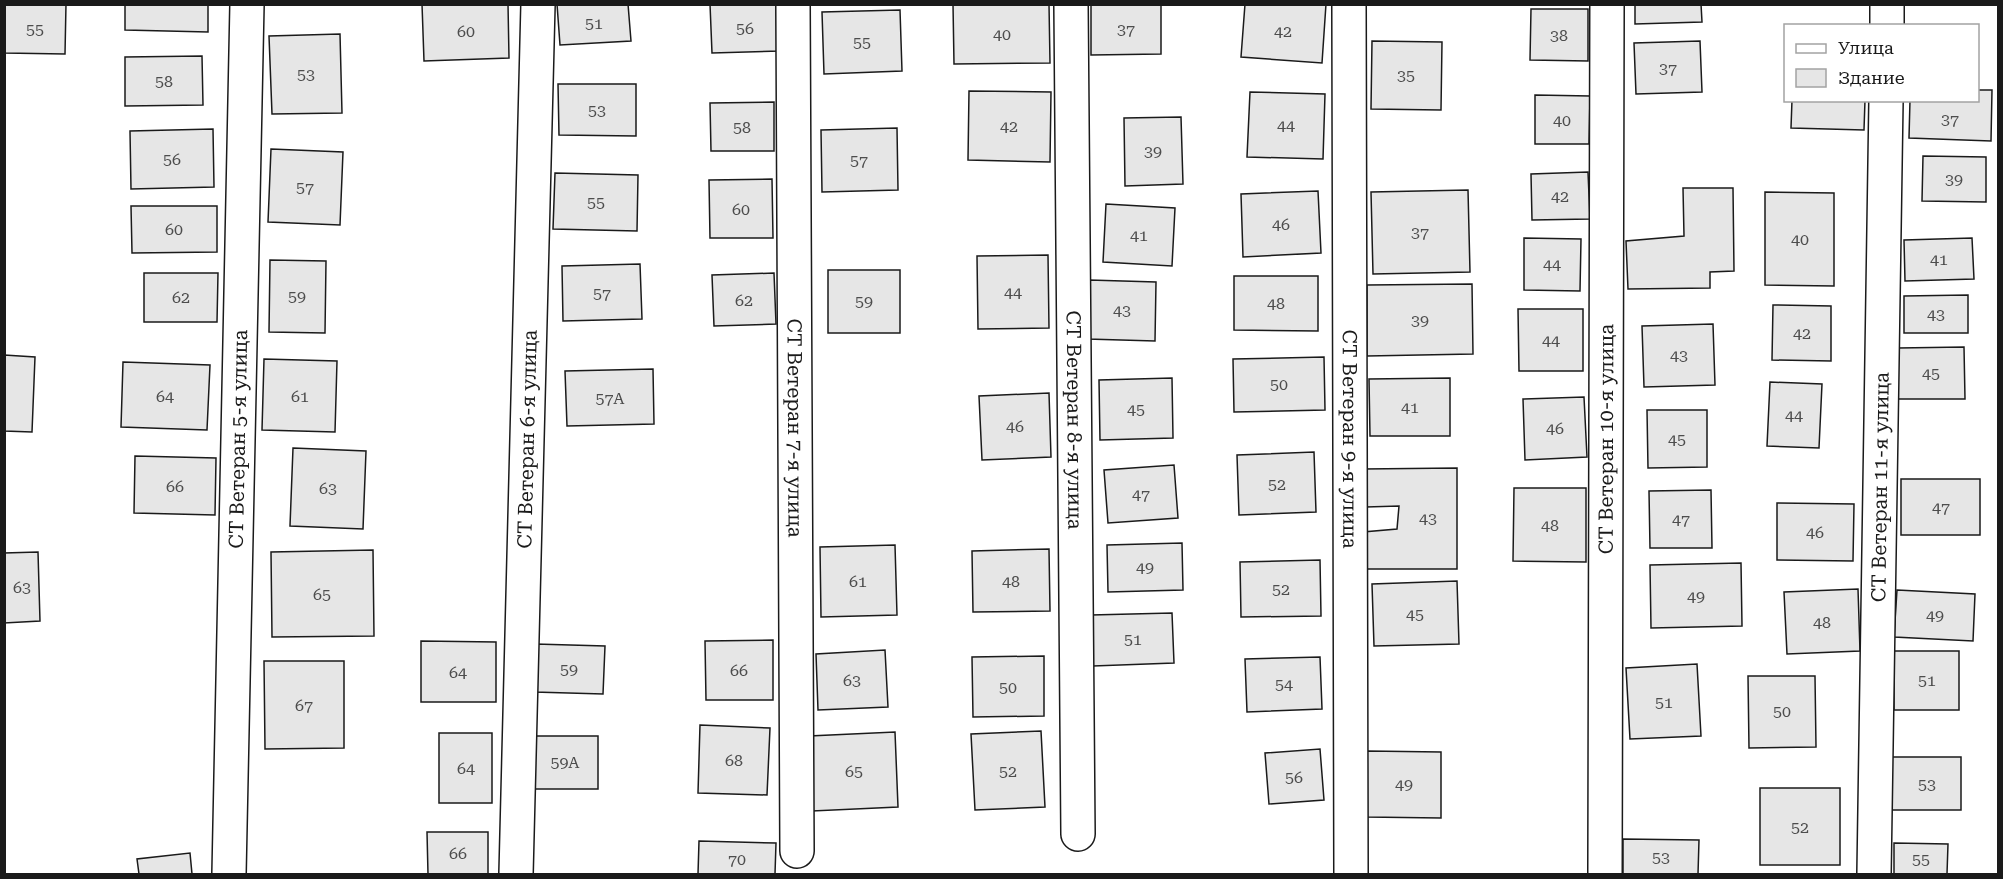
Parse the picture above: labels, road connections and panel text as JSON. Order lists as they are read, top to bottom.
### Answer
{
  "streets": {
    "street": [
      "СТ Ветеран 8-я улица",
      "СТ Ветеран 7-я улица",
      "СТ Ветеран 5-я улица",
      "СТ Ветеран 6-я улица",
      "СТ Ветеран 9-я улица",
      "СТ Ветеран 10-я улица",
      "СТ Ветеран 11-я улица"
    ]
  },
  "house_numbers": [
    "51",
    "56",
    "55",
    "37",
    "60",
    "42",
    "40",
    "38",
    "55",
    "37",
    "53",
    "35",
    "58",
    "53",
    "37",
    "40",
    "44",
    "42",
    "58",
    "39",
    "56",
    "57",
    "39",
    "57",
    "42",
    "55",
    "60",
    "46",
    "60",
    "37",
    "41",
    "40",
    "41",
    "44",
    "44",
    "57",
    "59",
    "62",
    "62",
    "59",
    "48",
    "43",
    "43",
    "39",
    "42",
    "44",
    "43",
    "45",
    "50",
    "64",
    "61",
    "57А",
    "41",
    "45",
    "44",
    "46",
    "46",
    "45",
    "52",
    "66",
    "63",
    "47",
    "47",
    "43",
    "47",
    "48",
    "46",
    "49",
    "61",
    "48",
    "63",
    "52",
    "65",
    "49",
    "45",
    "49",
    "48",
    "51",
    "59",
    "66",
    "64",
    "63",
    "51",
    "54",
    "50",
    "51",
    "67",
    "50",
    "68",
    "59А",
    "64",
    "65",
    "52",
    "56",
    "49",
    "53",
    "52",
    "66",
    "53",
    "70",
    "55"
  ],
  "legend": ["Улица", "Здание"]
}
